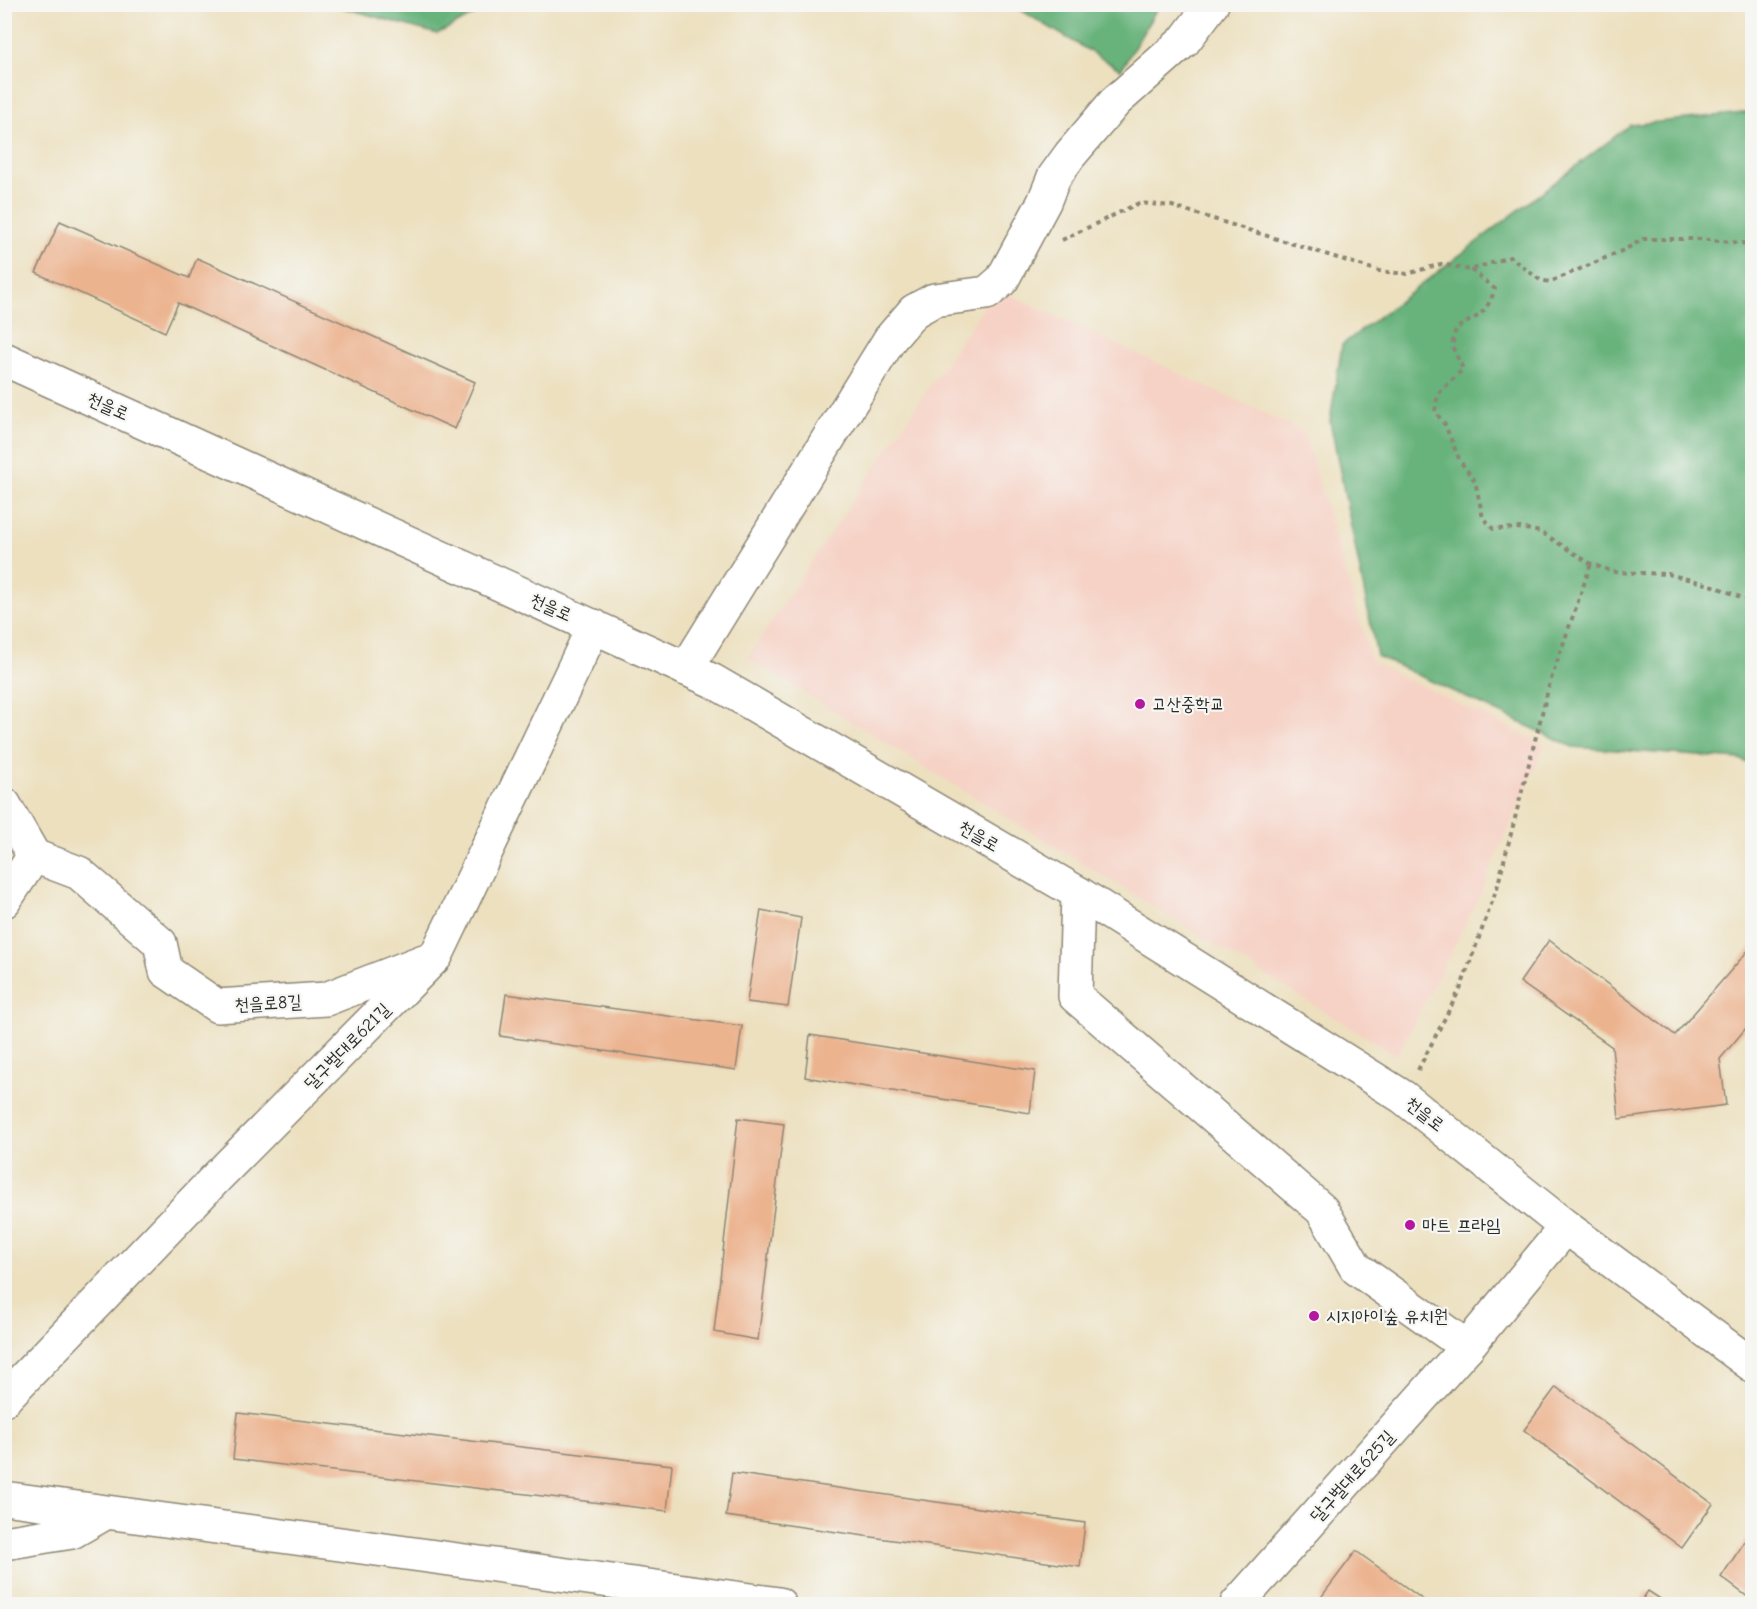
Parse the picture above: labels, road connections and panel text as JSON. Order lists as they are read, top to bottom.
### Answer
{
  "streets": {
    "street": [
      "천을로",
      "천을로8길",
      "달구벌대로621길",
      "달구벌대로625길"
    ]
  },
  "crossings": [
    ["천을로", "달구벌대로621길"],
    ["천을로", "달구벌대로625길"],
    ["천을로8길", "달구벌대로621길"]
  ],
  "places": ["고산중학교", "마트 프라임", "시지아이숲 유치원"]
}
